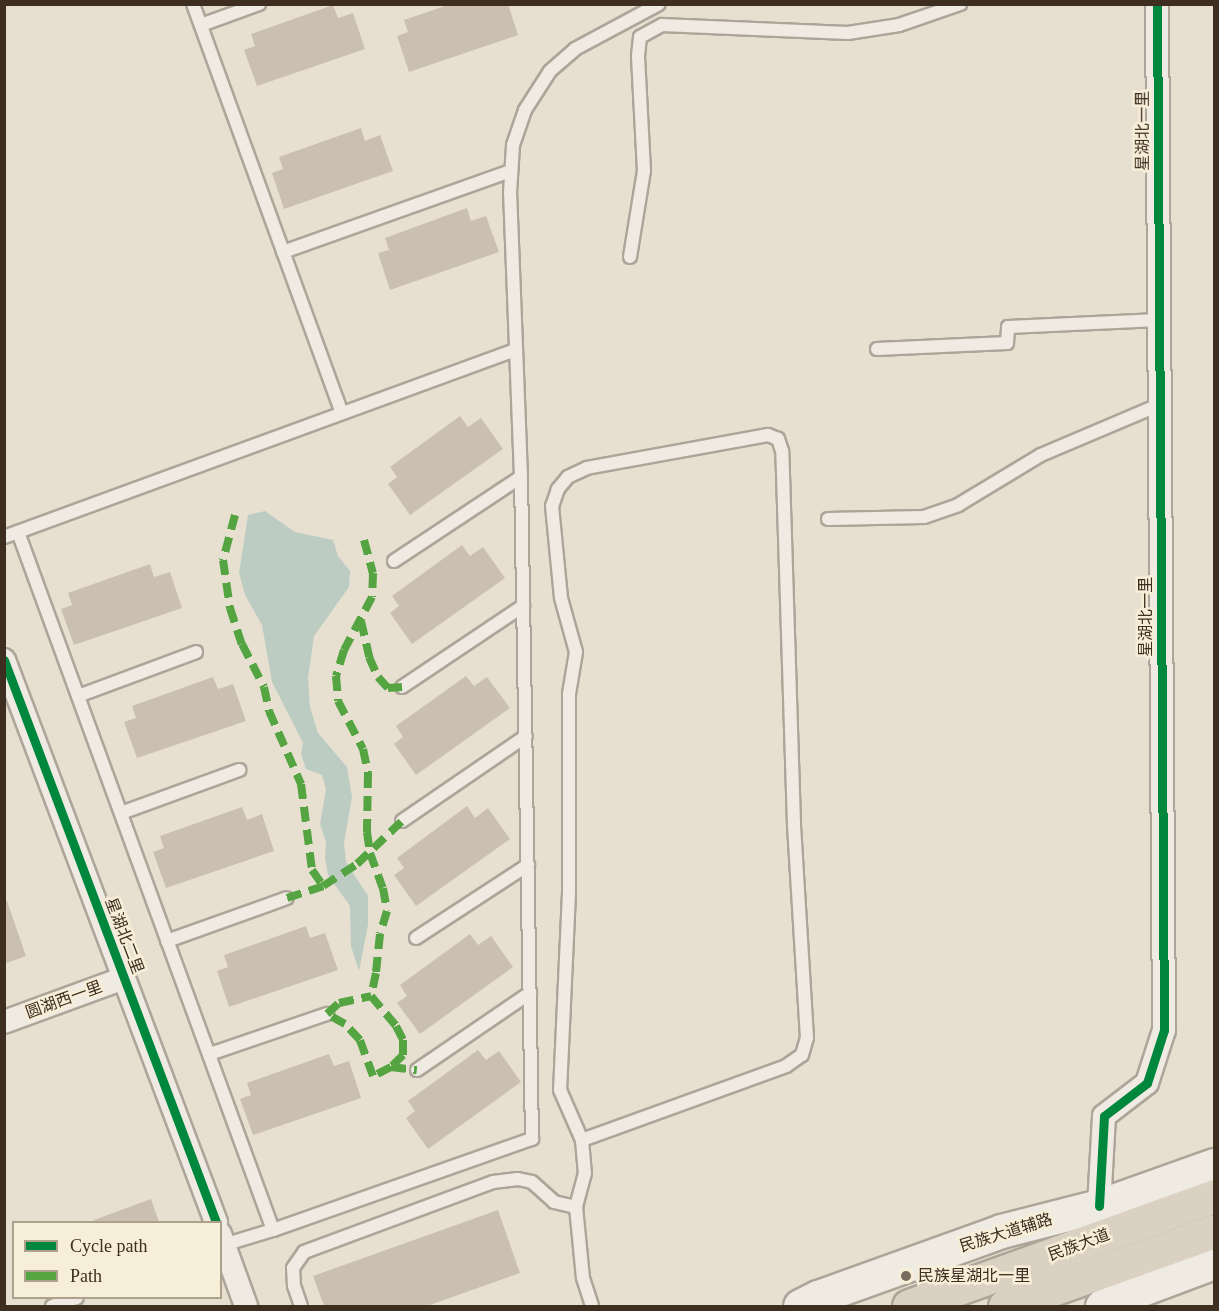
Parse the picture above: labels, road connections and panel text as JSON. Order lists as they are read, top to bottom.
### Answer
{
  "streets": {
    "highway": ["民族大道"],
    "street": [
      "星湖北一里",
      "星湖北二里",
      "圆湖西一里",
      "民族大道辅路"
    ]
  },
  "crossings": [
    ["星湖北一里", "民族大道辅路"],
    ["星湖北二里", "圆湖西一里"]
  ],
  "places": ["民族星湖北一里"],
  "legend": ["Cycle path", "Path"]
}
